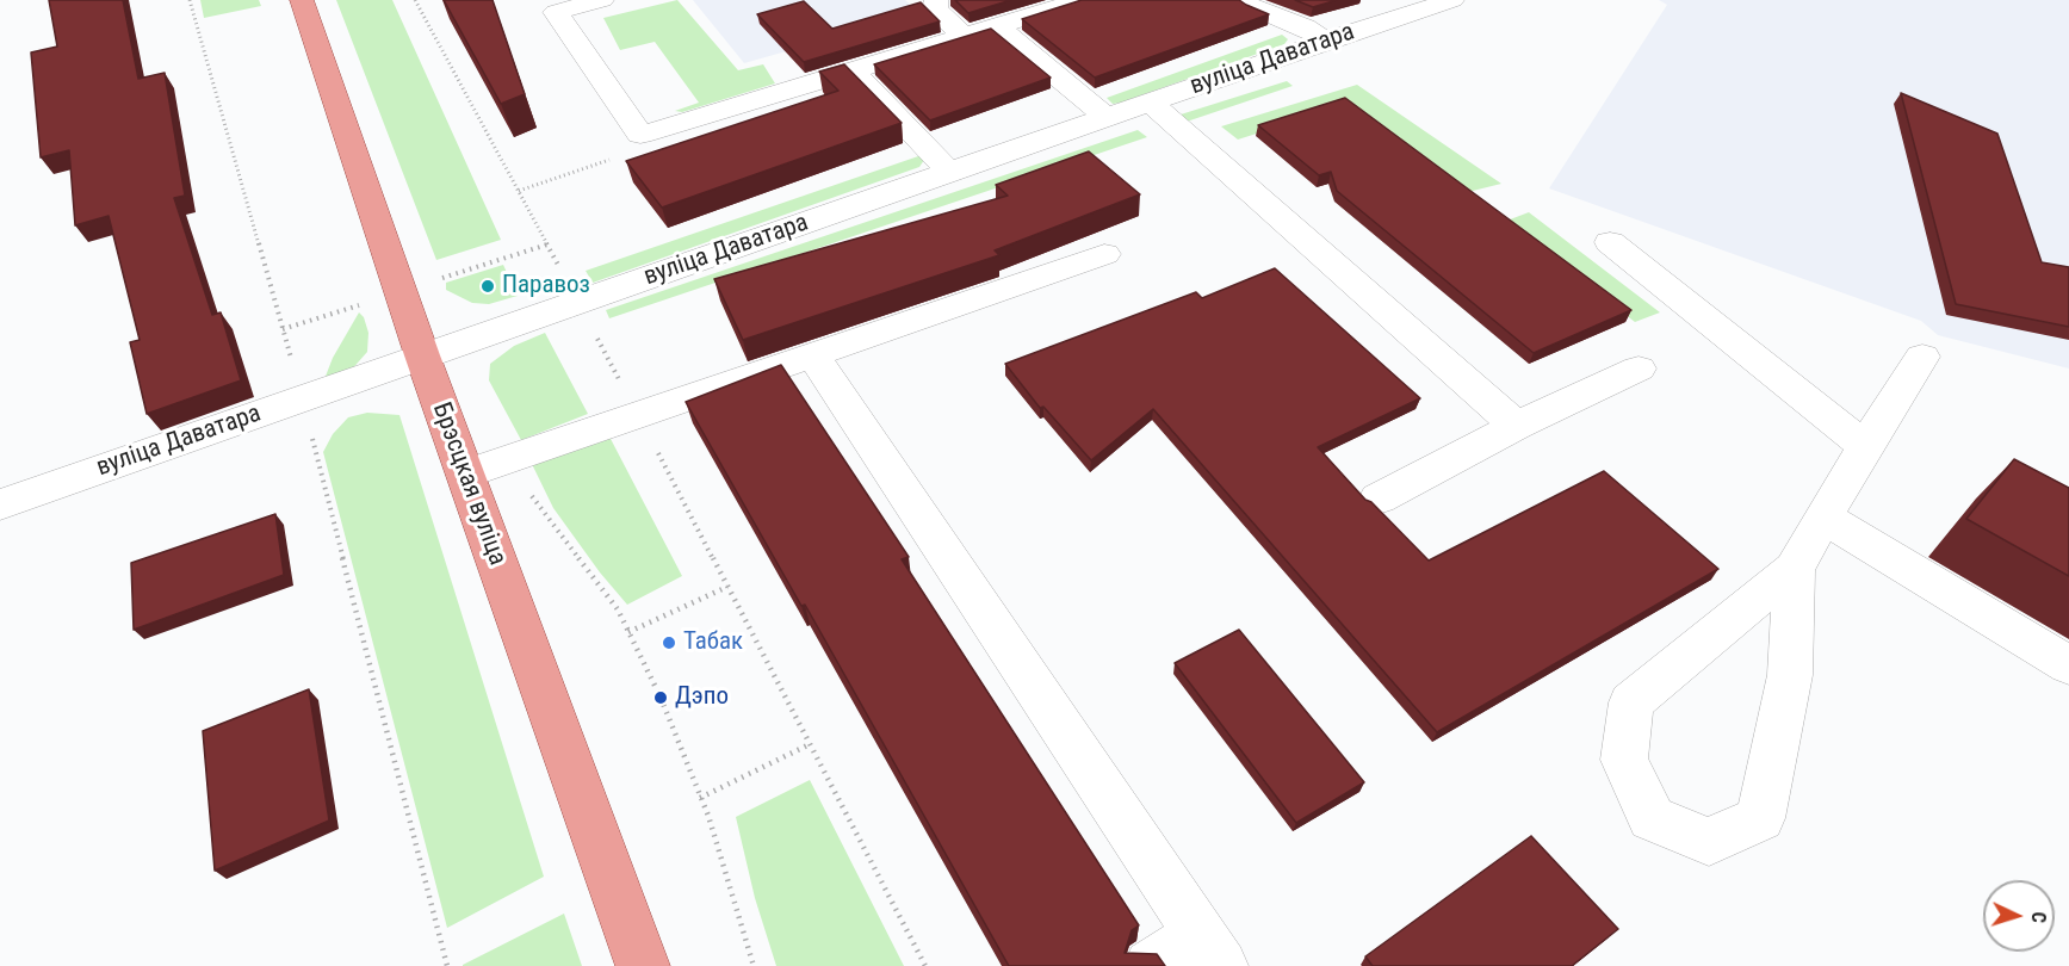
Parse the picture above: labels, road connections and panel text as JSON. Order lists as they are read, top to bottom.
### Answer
{
  "streets": {
    "main road": ["Брэсцкая вуліца"],
    "street": ["вуліца Даватара"]
  },
  "crossings": [
    ["вуліца Даватара", "Брэсцкая вуліца"]
  ],
  "places": ["Паравоз", "Табак", "Дэпо"],
  "north": "right"
}
